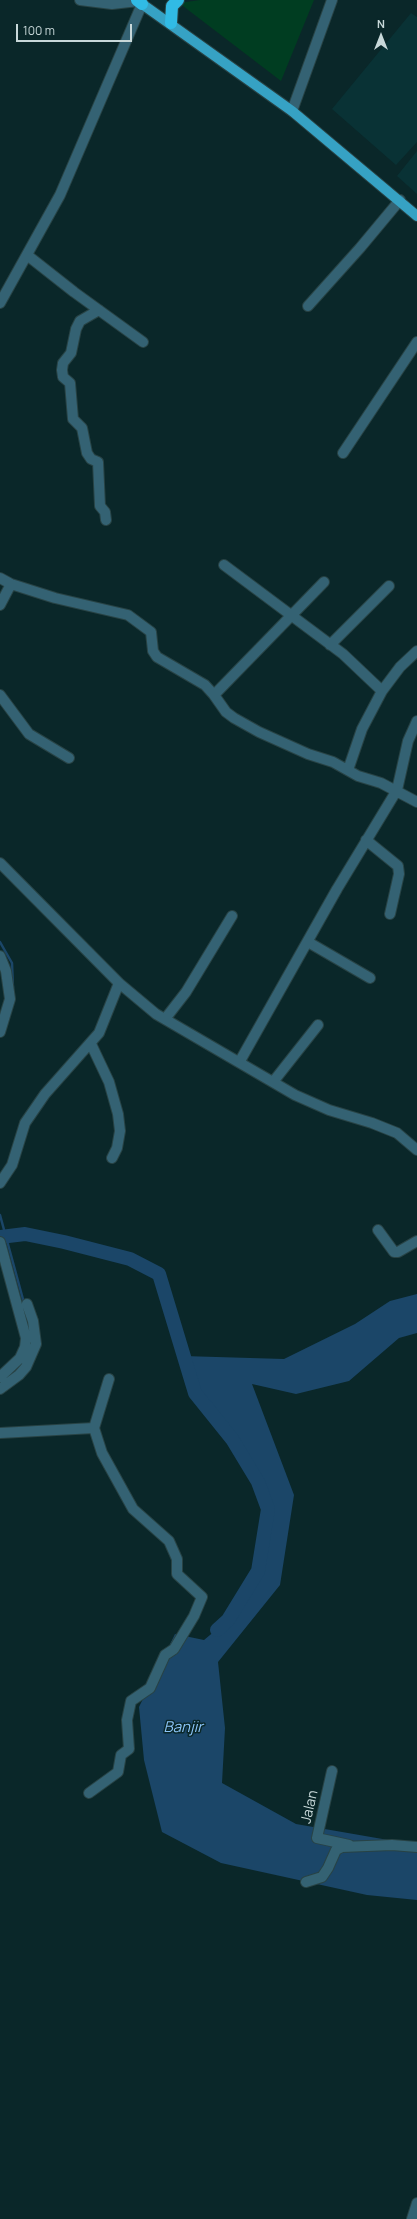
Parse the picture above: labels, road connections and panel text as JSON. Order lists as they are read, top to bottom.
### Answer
{
  "streets": {
    "street": ["Jalan"]
  },
  "water": ["Banjir"],
  "scale_bar": "100 m",
  "north": "top"
}
